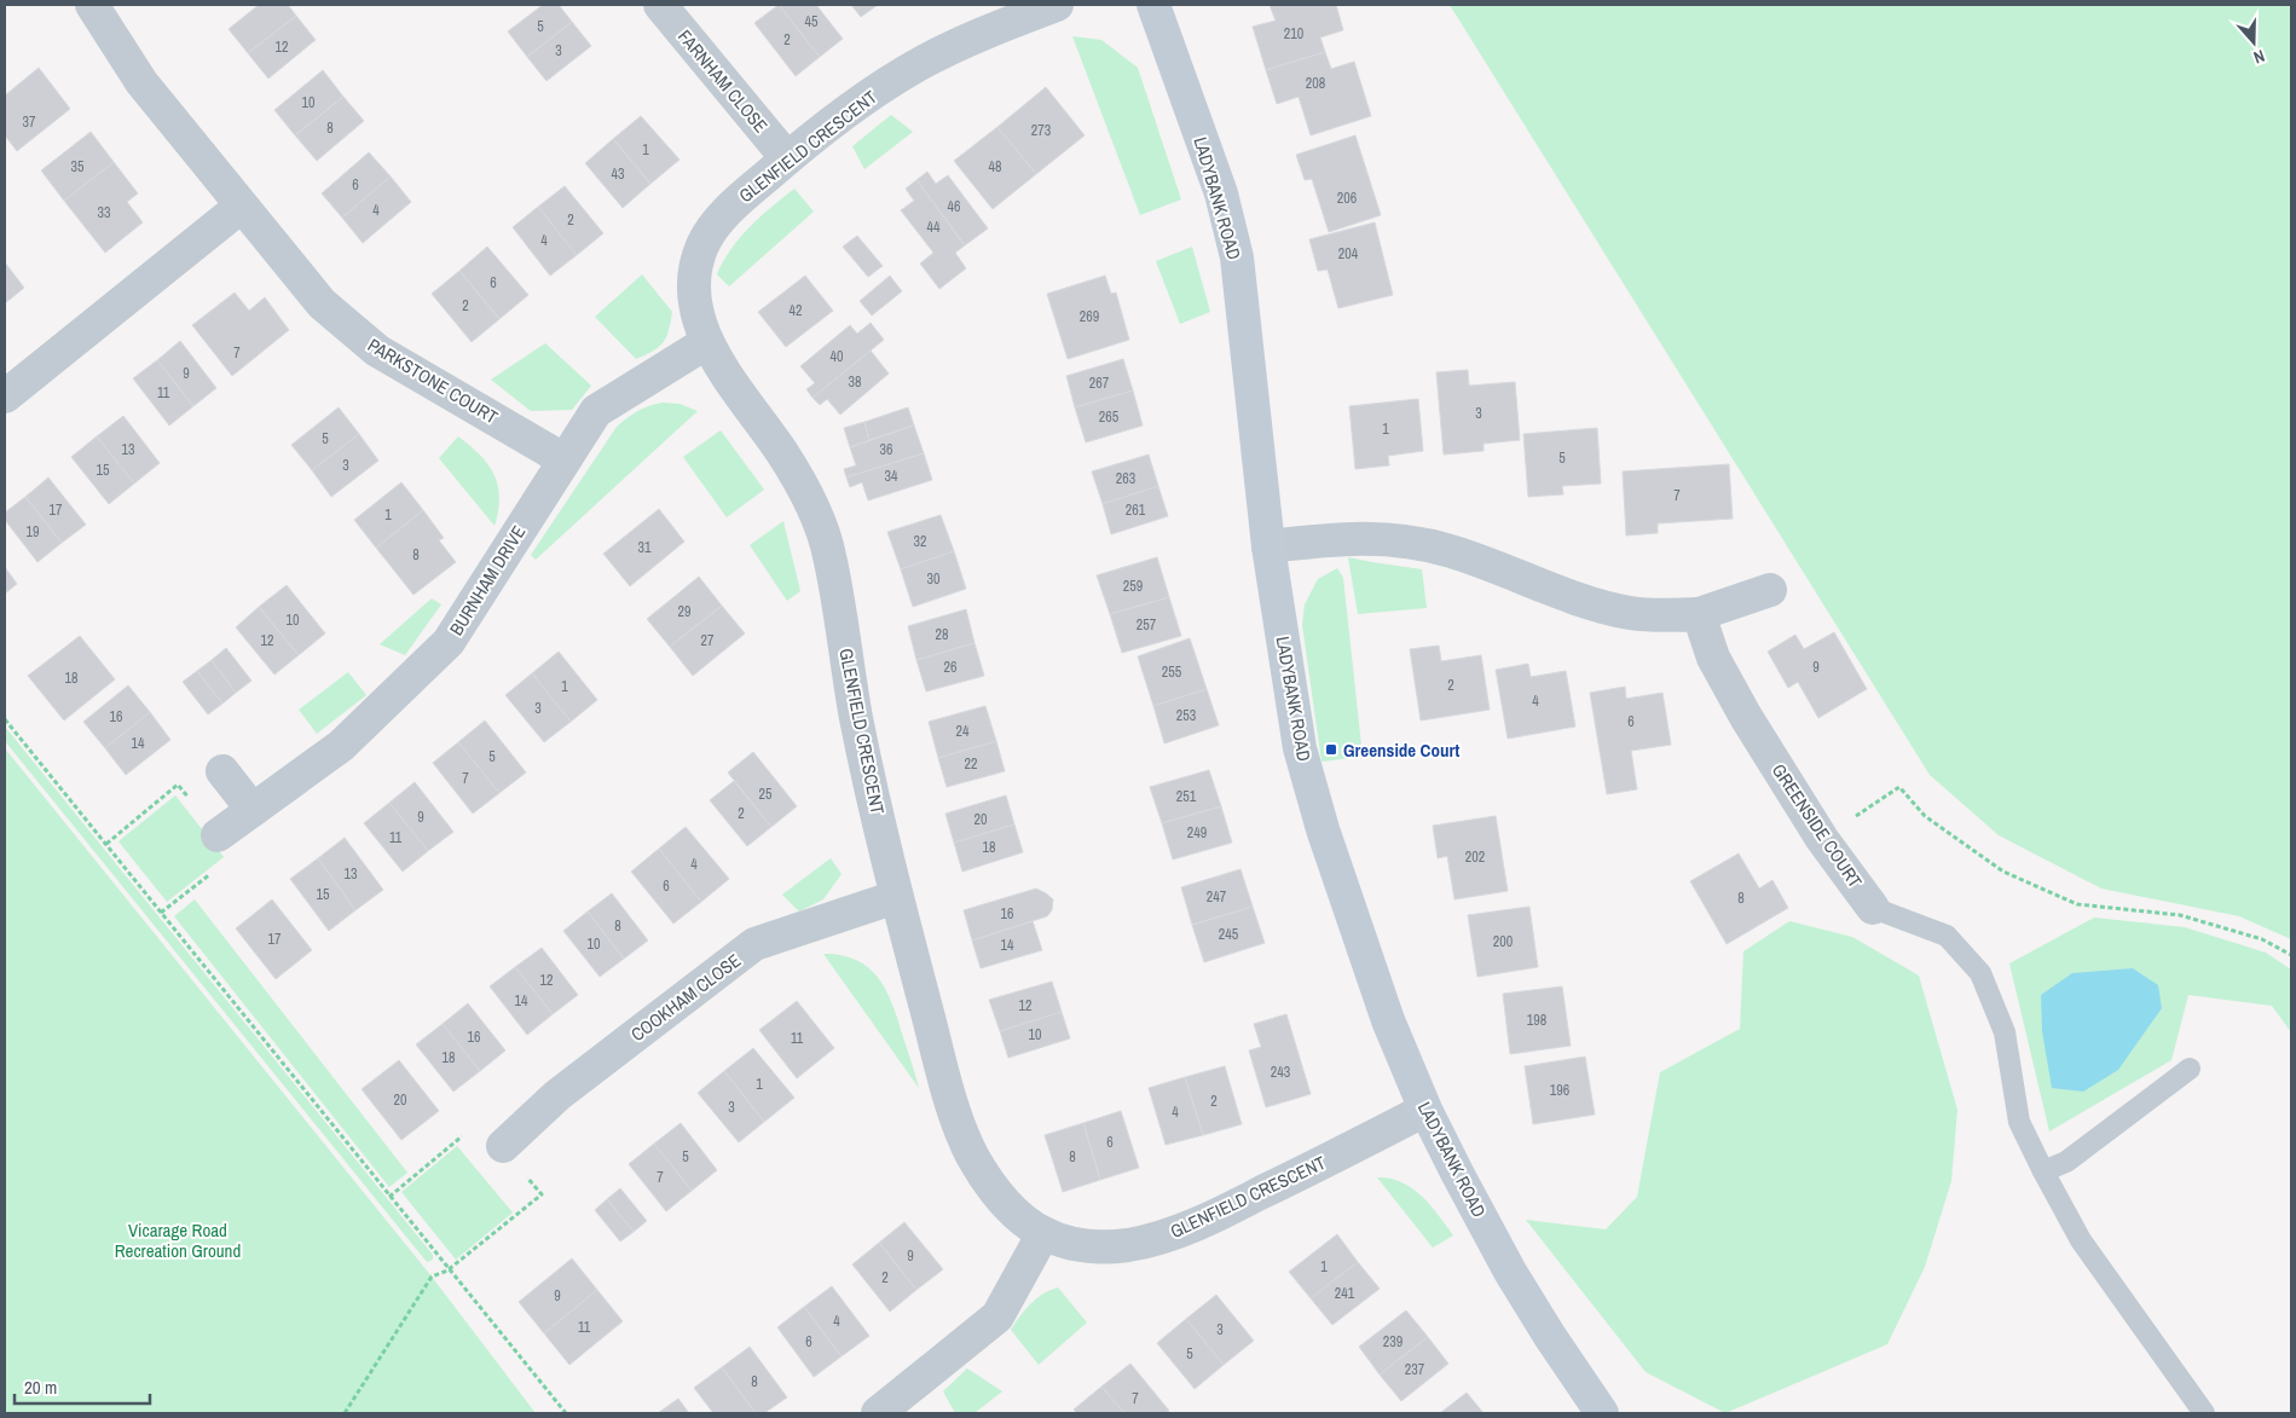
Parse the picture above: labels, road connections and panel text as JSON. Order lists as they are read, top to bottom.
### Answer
{
  "streets": {
    "street": [
      "FARNHAM CLOSE",
      "GLENFIELD CRESCENT",
      "LADYBANK ROAD",
      "PARKSTONE COURT",
      "BURNHAM DRIVE",
      "GREENSIDE COURT",
      "COOKHAM CLOSE"
    ]
  },
  "crossings": [
    ["FARNHAM CLOSE", "GLENFIELD CRESCENT"],
    ["GLENFIELD CRESCENT", "LADYBANK ROAD"],
    ["GLENFIELD CRESCENT", "BURNHAM DRIVE"],
    ["GLENFIELD CRESCENT", "COOKHAM CLOSE"],
    ["PARKSTONE COURT", "BURNHAM DRIVE"]
  ],
  "parks": ["Vicarage Road Recreation Ground"],
  "places": {
    "transit": ["Greenside Court"]
  },
  "house_numbers": [
    "45",
    "5",
    "210",
    "2",
    "12",
    "3",
    "208",
    "10",
    "37",
    "8",
    "273",
    "1",
    "35",
    "48",
    "43",
    "6",
    "206",
    "46",
    "4",
    "33",
    "2",
    "44",
    "4",
    "204",
    "6",
    "2",
    "42",
    "269",
    "7",
    "40",
    "9",
    "38",
    "267",
    "11",
    "3",
    "265",
    "1",
    "5",
    "13",
    "36",
    "5",
    "3",
    "15",
    "34",
    "263",
    "7",
    "17",
    "261",
    "1",
    "19",
    "32",
    "31",
    "8",
    "30",
    "259",
    "29",
    "10",
    "257",
    "28",
    "12",
    "27",
    "26",
    "9",
    "255",
    "18",
    "2",
    "1",
    "4",
    "3",
    "253",
    "16",
    "6",
    "24",
    "14",
    "5",
    "22",
    "7",
    "25",
    "251",
    "2",
    "9",
    "20",
    "249",
    "11",
    "18",
    "202",
    "4",
    "13",
    "6",
    "15",
    "247",
    "8",
    "16",
    "8",
    "245",
    "17",
    "200",
    "10",
    "14",
    "12",
    "14",
    "12",
    "198",
    "10",
    "16",
    "11",
    "18",
    "243",
    "1",
    "196",
    "20",
    "2",
    "3",
    "4",
    "6",
    "5",
    "8",
    "7",
    "9",
    "1",
    "2",
    "241",
    "9",
    "4",
    "11",
    "3",
    "6",
    "239",
    "5",
    "237",
    "8",
    "7"
  ],
  "scale_bar": "20 m",
  "north": "bottom"
}
